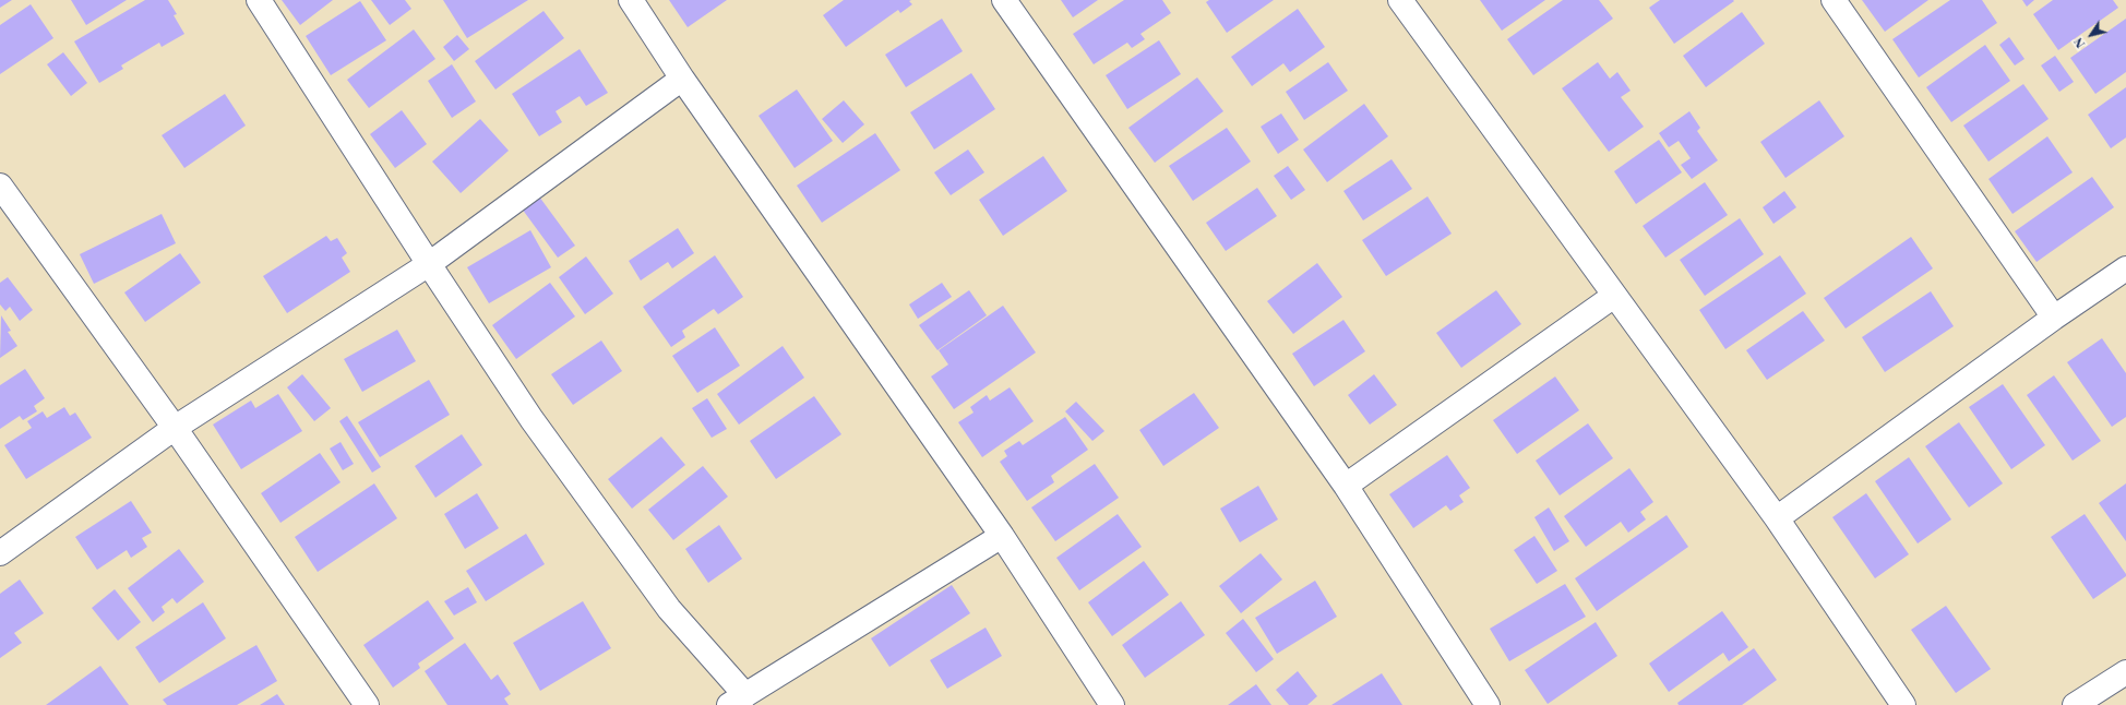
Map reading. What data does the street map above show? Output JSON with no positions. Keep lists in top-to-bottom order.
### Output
{
  "north": "bottom left"
}
